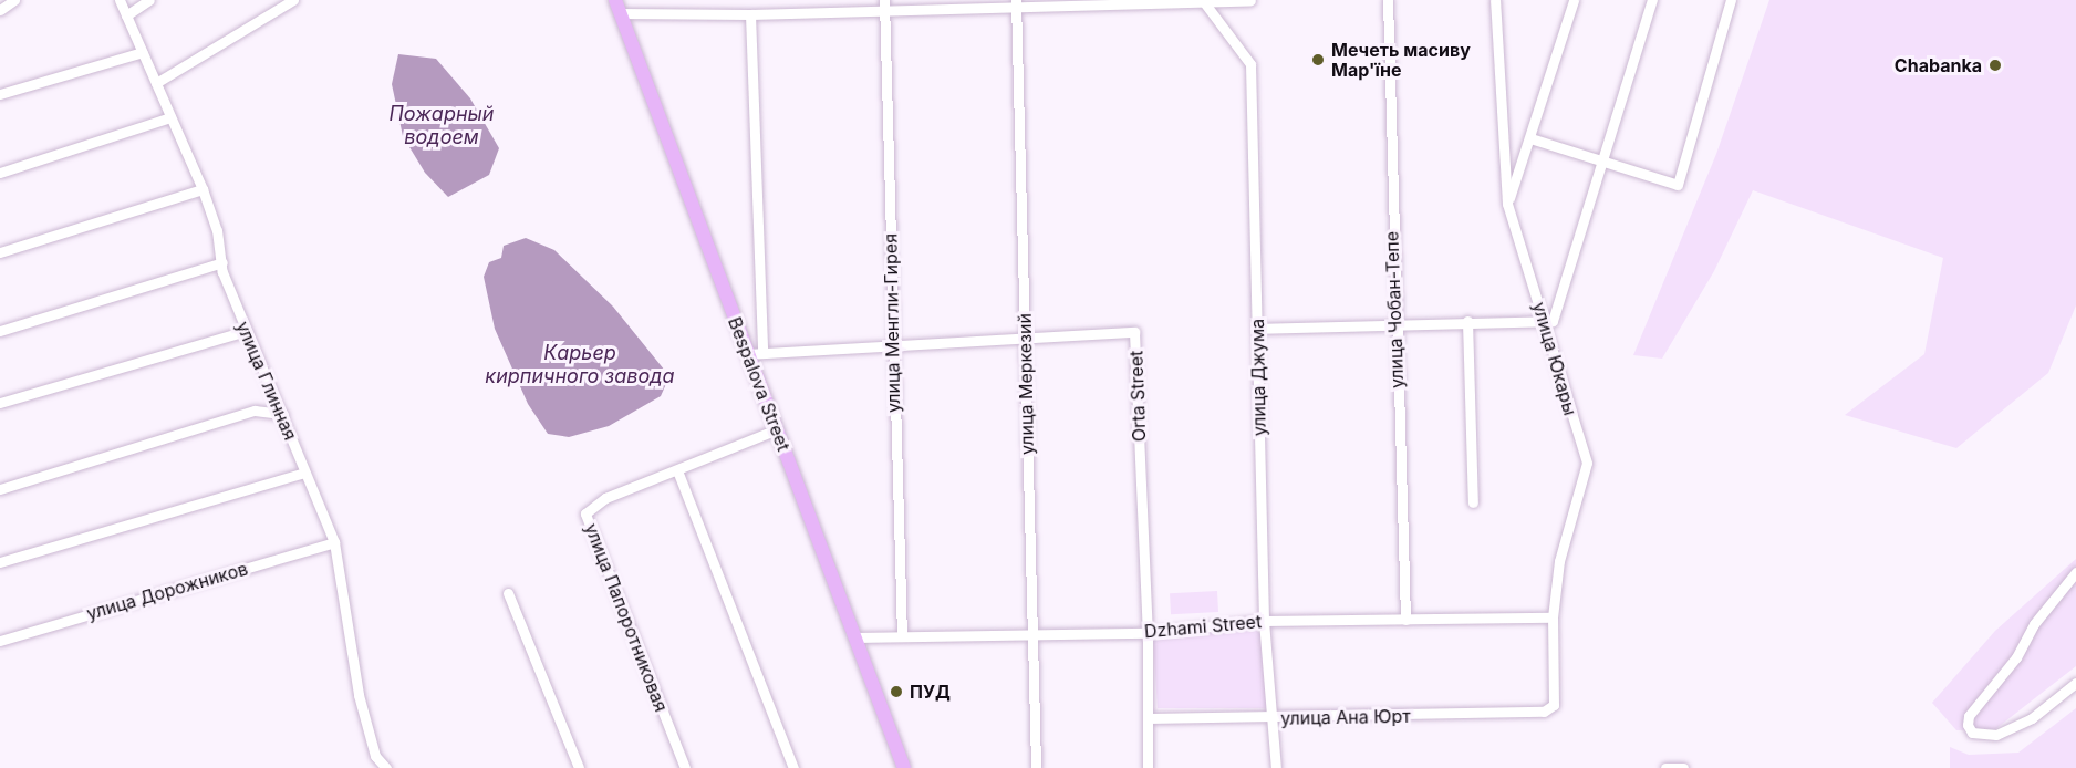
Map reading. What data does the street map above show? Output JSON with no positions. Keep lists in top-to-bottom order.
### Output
{
  "streets": {
    "main road": ["Bespalova Street"],
    "street": [
      "улица Чобан-Тепе",
      "улица Менгли-Гирея",
      "улица Юкары",
      "улица Джума",
      "улица Глинная",
      "улица Меркезий",
      "Orta Street",
      "улица Дорожников",
      "улица Папоротниковая",
      "Dzhami Street",
      "улица Ана Юрт"
    ]
  },
  "crossings": [
    ["улица Чобан-Тепе", "Dzhami Street"],
    ["улица Менгли-Гирея", "Orta Street"],
    ["улица Менгли-Гирея", "Dzhami Street"],
    ["улица Юкары", "Dzhami Street"],
    ["улица Юкары", "улица Ана Юрт"],
    ["улица Джума", "Dzhami Street"],
    ["улица Джума", "улица Ана Юрт"],
    ["улица Глинная", "улица Дорожников"],
    ["Bespalova Street", "Orta Street"],
    ["Bespalova Street", "улица Папоротниковая"],
    ["Bespalova Street", "Dzhami Street"],
    ["улица Меркезий", "Orta Street"],
    ["улица Меркезий", "Dzhami Street"],
    ["Orta Street", "Dzhami Street"],
    ["Orta Street", "улица Ана Юрт"]
  ],
  "water": ["Пожарный водоем", "Карьер кирпичного завода"],
  "places": ["Мечеть масиву Мар'їне", "Chabanka", "ПУД"]
}
